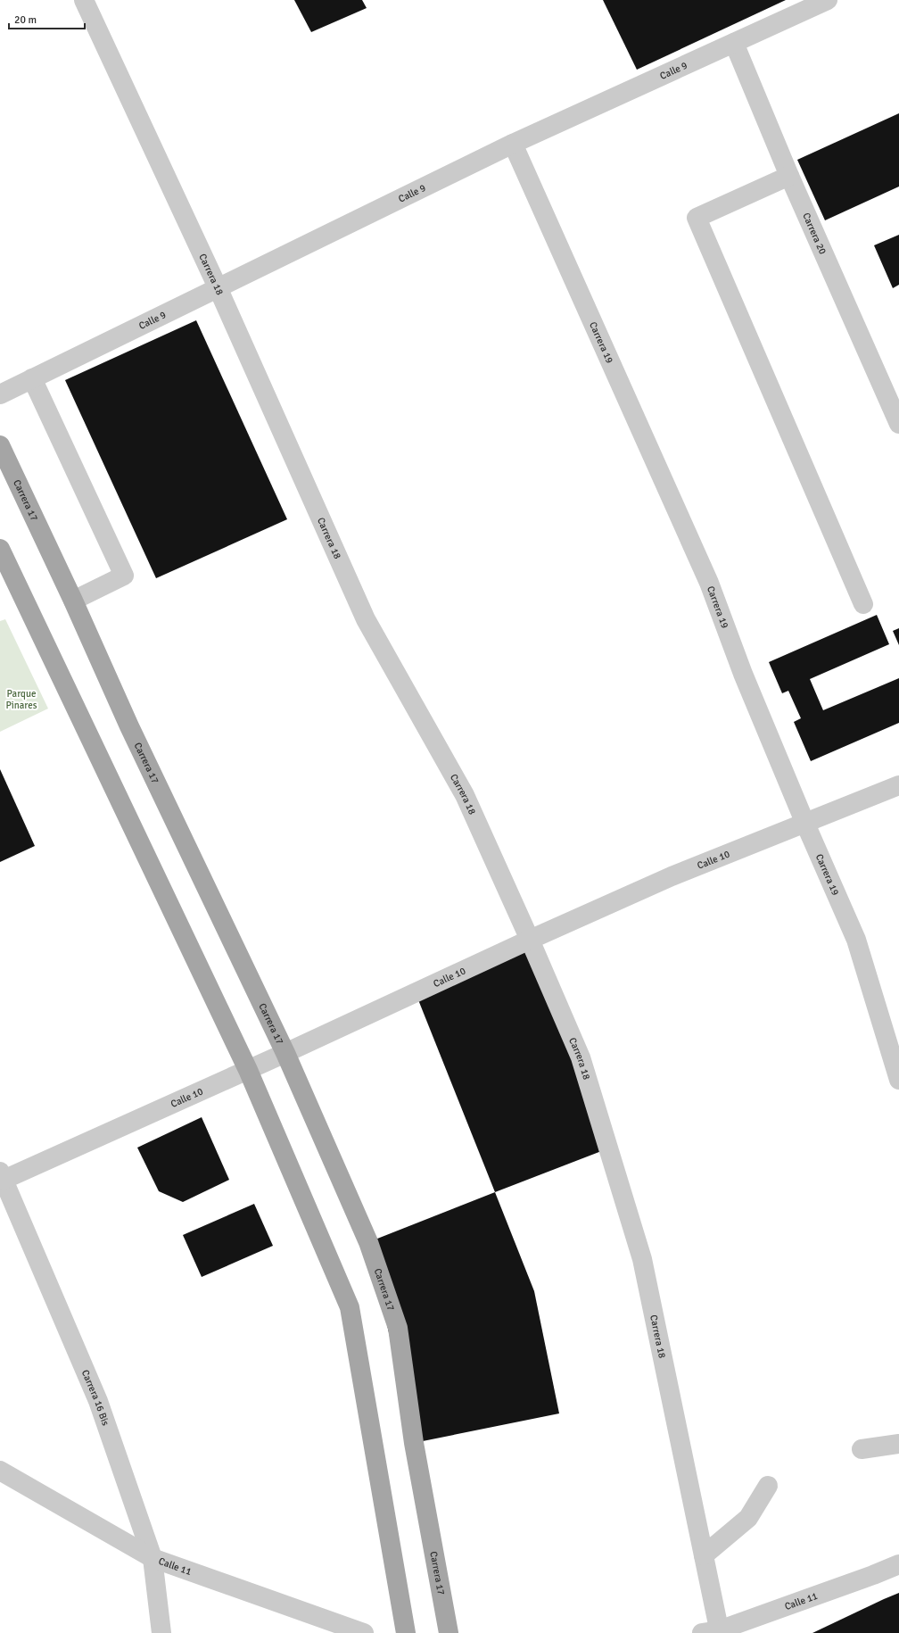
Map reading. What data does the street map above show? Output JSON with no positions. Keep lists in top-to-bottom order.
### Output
{
  "streets": {
    "main road": ["Carrera 17"],
    "street": [
      "Calle 9",
      "Carrera 20",
      "Carrera 18",
      "Carrera 19",
      "Calle 10",
      "Carrera 16 Bis",
      "Calle 11"
    ]
  },
  "crossings": [
    ["Calle 9", "Carrera 20"],
    ["Calle 9", "Carrera 18"],
    ["Calle 9", "Carrera 19"],
    ["Carrera 18", "Calle 10"],
    ["Carrera 18", "Calle 11"],
    ["Carrera 19", "Calle 10"],
    ["Carrera 17", "Calle 10"],
    ["Calle 10", "Carrera 16 Bis"],
    ["Carrera 16 Bis", "Calle 11"]
  ],
  "parks": ["Parque Pinares"],
  "scale_bar": "20 m"
}
